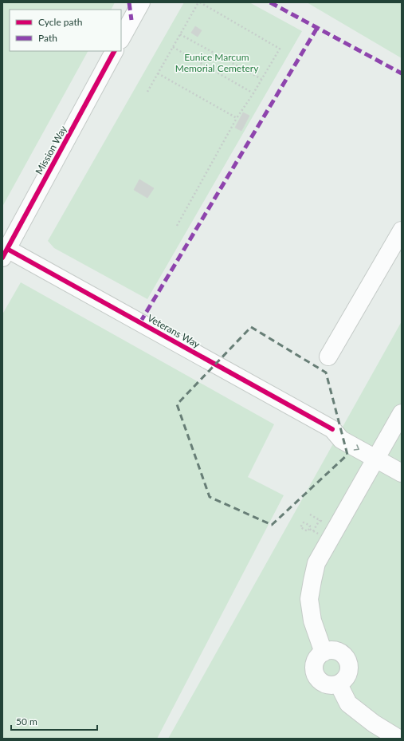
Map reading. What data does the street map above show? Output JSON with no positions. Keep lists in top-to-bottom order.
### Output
{
  "streets": {
    "street": ["Mission Way", "Veterans Way"]
  },
  "crossings": [
    ["Mission Way", "Veterans Way"]
  ],
  "parks": ["Eunice Marcum Memorial Cemetery"],
  "legend": ["Cycle path", "Path"],
  "scale_bar": "50 m"
}
